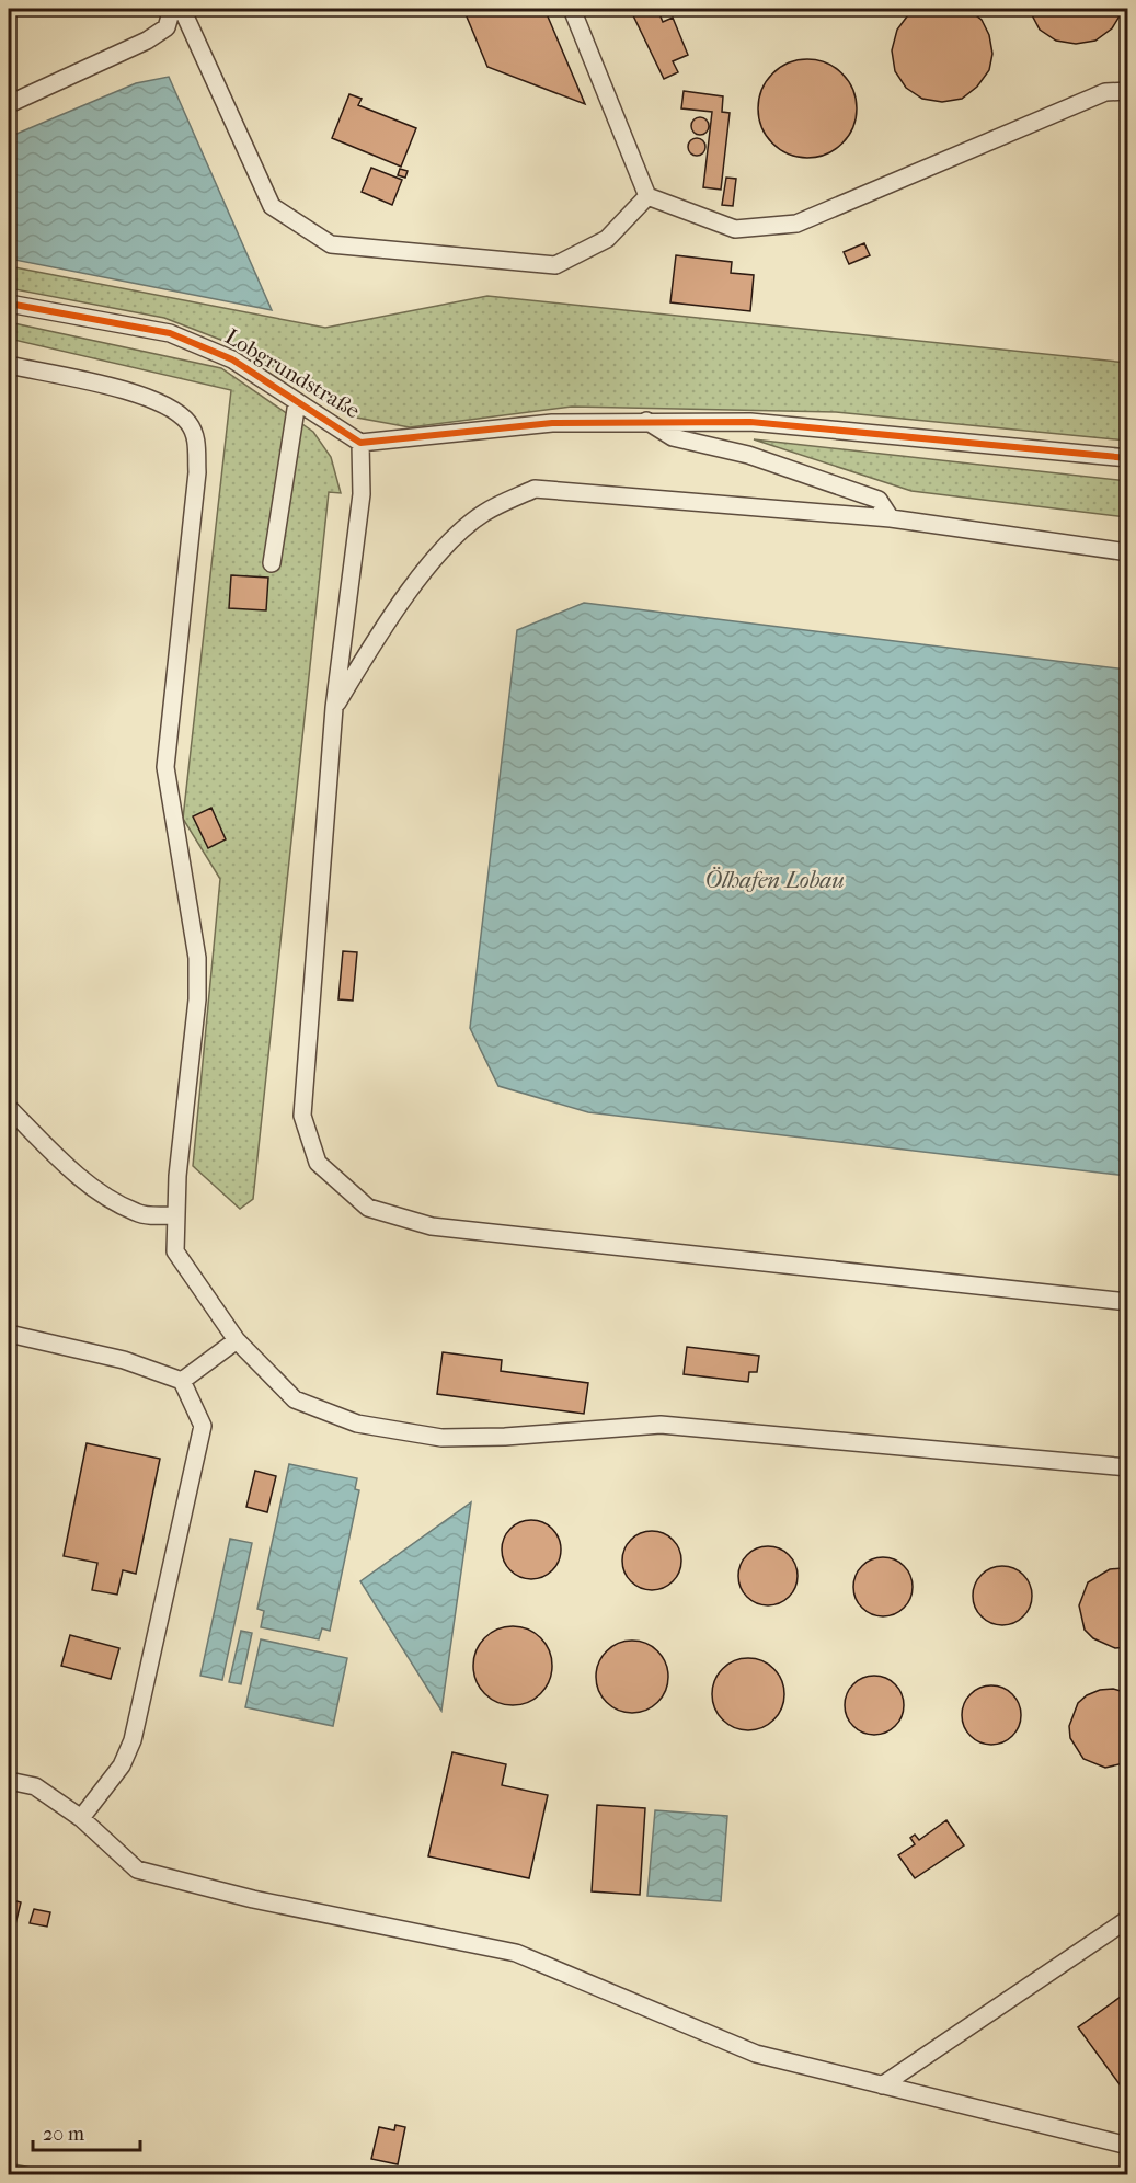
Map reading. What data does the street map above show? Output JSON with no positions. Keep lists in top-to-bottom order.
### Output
{
  "streets": {
    "lane": ["Lobgrundstraße"]
  },
  "water": ["Ölhafen Lobau"],
  "scale_bar": "20 m"
}
